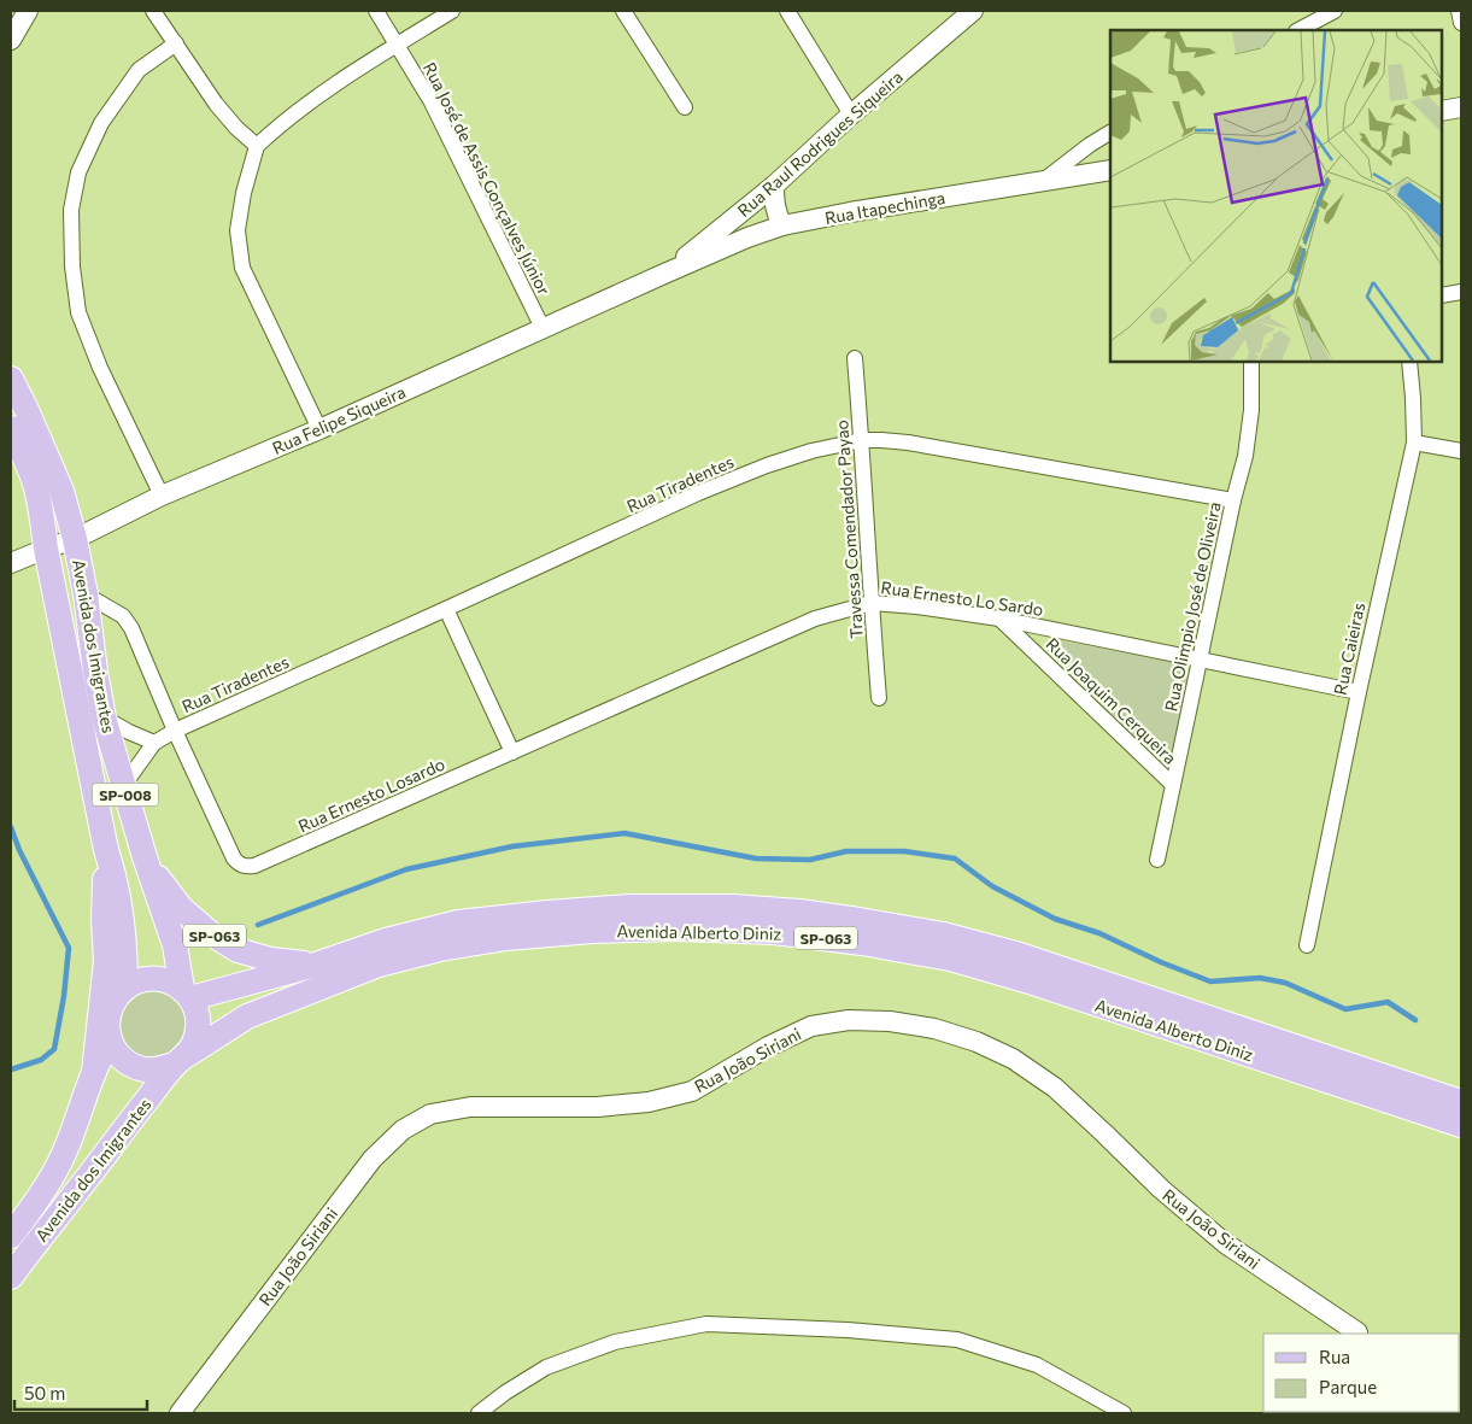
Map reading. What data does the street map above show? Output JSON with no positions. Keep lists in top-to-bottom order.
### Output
{
  "streets": {
    "main road": [
      "Avenida dos Imigrantes",
      "SP-008",
      "Avenida Alberto Diniz",
      "SP-063"
    ],
    "street": [
      "Rua Raul Rodrigues Siqueira",
      "Rua José de Assis Gonçalves Júnior",
      "Rua Itapechinga",
      "Rua Felipe Siqueira",
      "Rua Tiradentes",
      "Travessa Comendador Payao",
      "Rua Ernesto Lo Sardo",
      "Rua Olimpio José de Oliveira",
      "Rua Caieiras",
      "Rua Joaquim Cerqueira",
      "Rua Ernesto Losardo",
      "Rua João Siriani"
    ]
  },
  "crossings": [
    ["Rua Raul Rodrigues Siqueira", "Rua Itapechinga"],
    ["Rua Raul Rodrigues Siqueira", "Rua Felipe Siqueira"],
    ["Rua José de Assis Gonçalves Júnior", "Rua Felipe Siqueira"],
    ["Rua Itapechinga", "Rua Felipe Siqueira"],
    ["Rua Felipe Siqueira", "Avenida dos Imigrantes"],
    ["Rua Tiradentes", "Travessa Comendador Payao"],
    ["Rua Tiradentes", "Rua Olimpio José de Oliveira"],
    ["Rua Tiradentes", "Rua Ernesto Losardo"],
    ["Travessa Comendador Payao", "Rua Ernesto Lo Sardo"],
    ["Rua Ernesto Lo Sardo", "Rua Olimpio José de Oliveira"],
    ["Rua Ernesto Lo Sardo", "Rua Caieiras"],
    ["Rua Ernesto Lo Sardo", "Rua Joaquim Cerqueira"],
    ["Rua Ernesto Lo Sardo", "Rua Ernesto Losardo"],
    ["Rua Olimpio José de Oliveira", "Rua Joaquim Cerqueira"],
    ["Avenida dos Imigrantes", "SP-008"],
    ["Avenida dos Imigrantes", "Avenida Alberto Diniz"],
    ["Avenida dos Imigrantes", "SP-063"],
    ["SP-008", "Avenida Alberto Diniz"],
    ["Avenida Alberto Diniz", "SP-063"]
  ],
  "legend": ["Rua", "Parque"],
  "scale_bar": "50 m"
}
